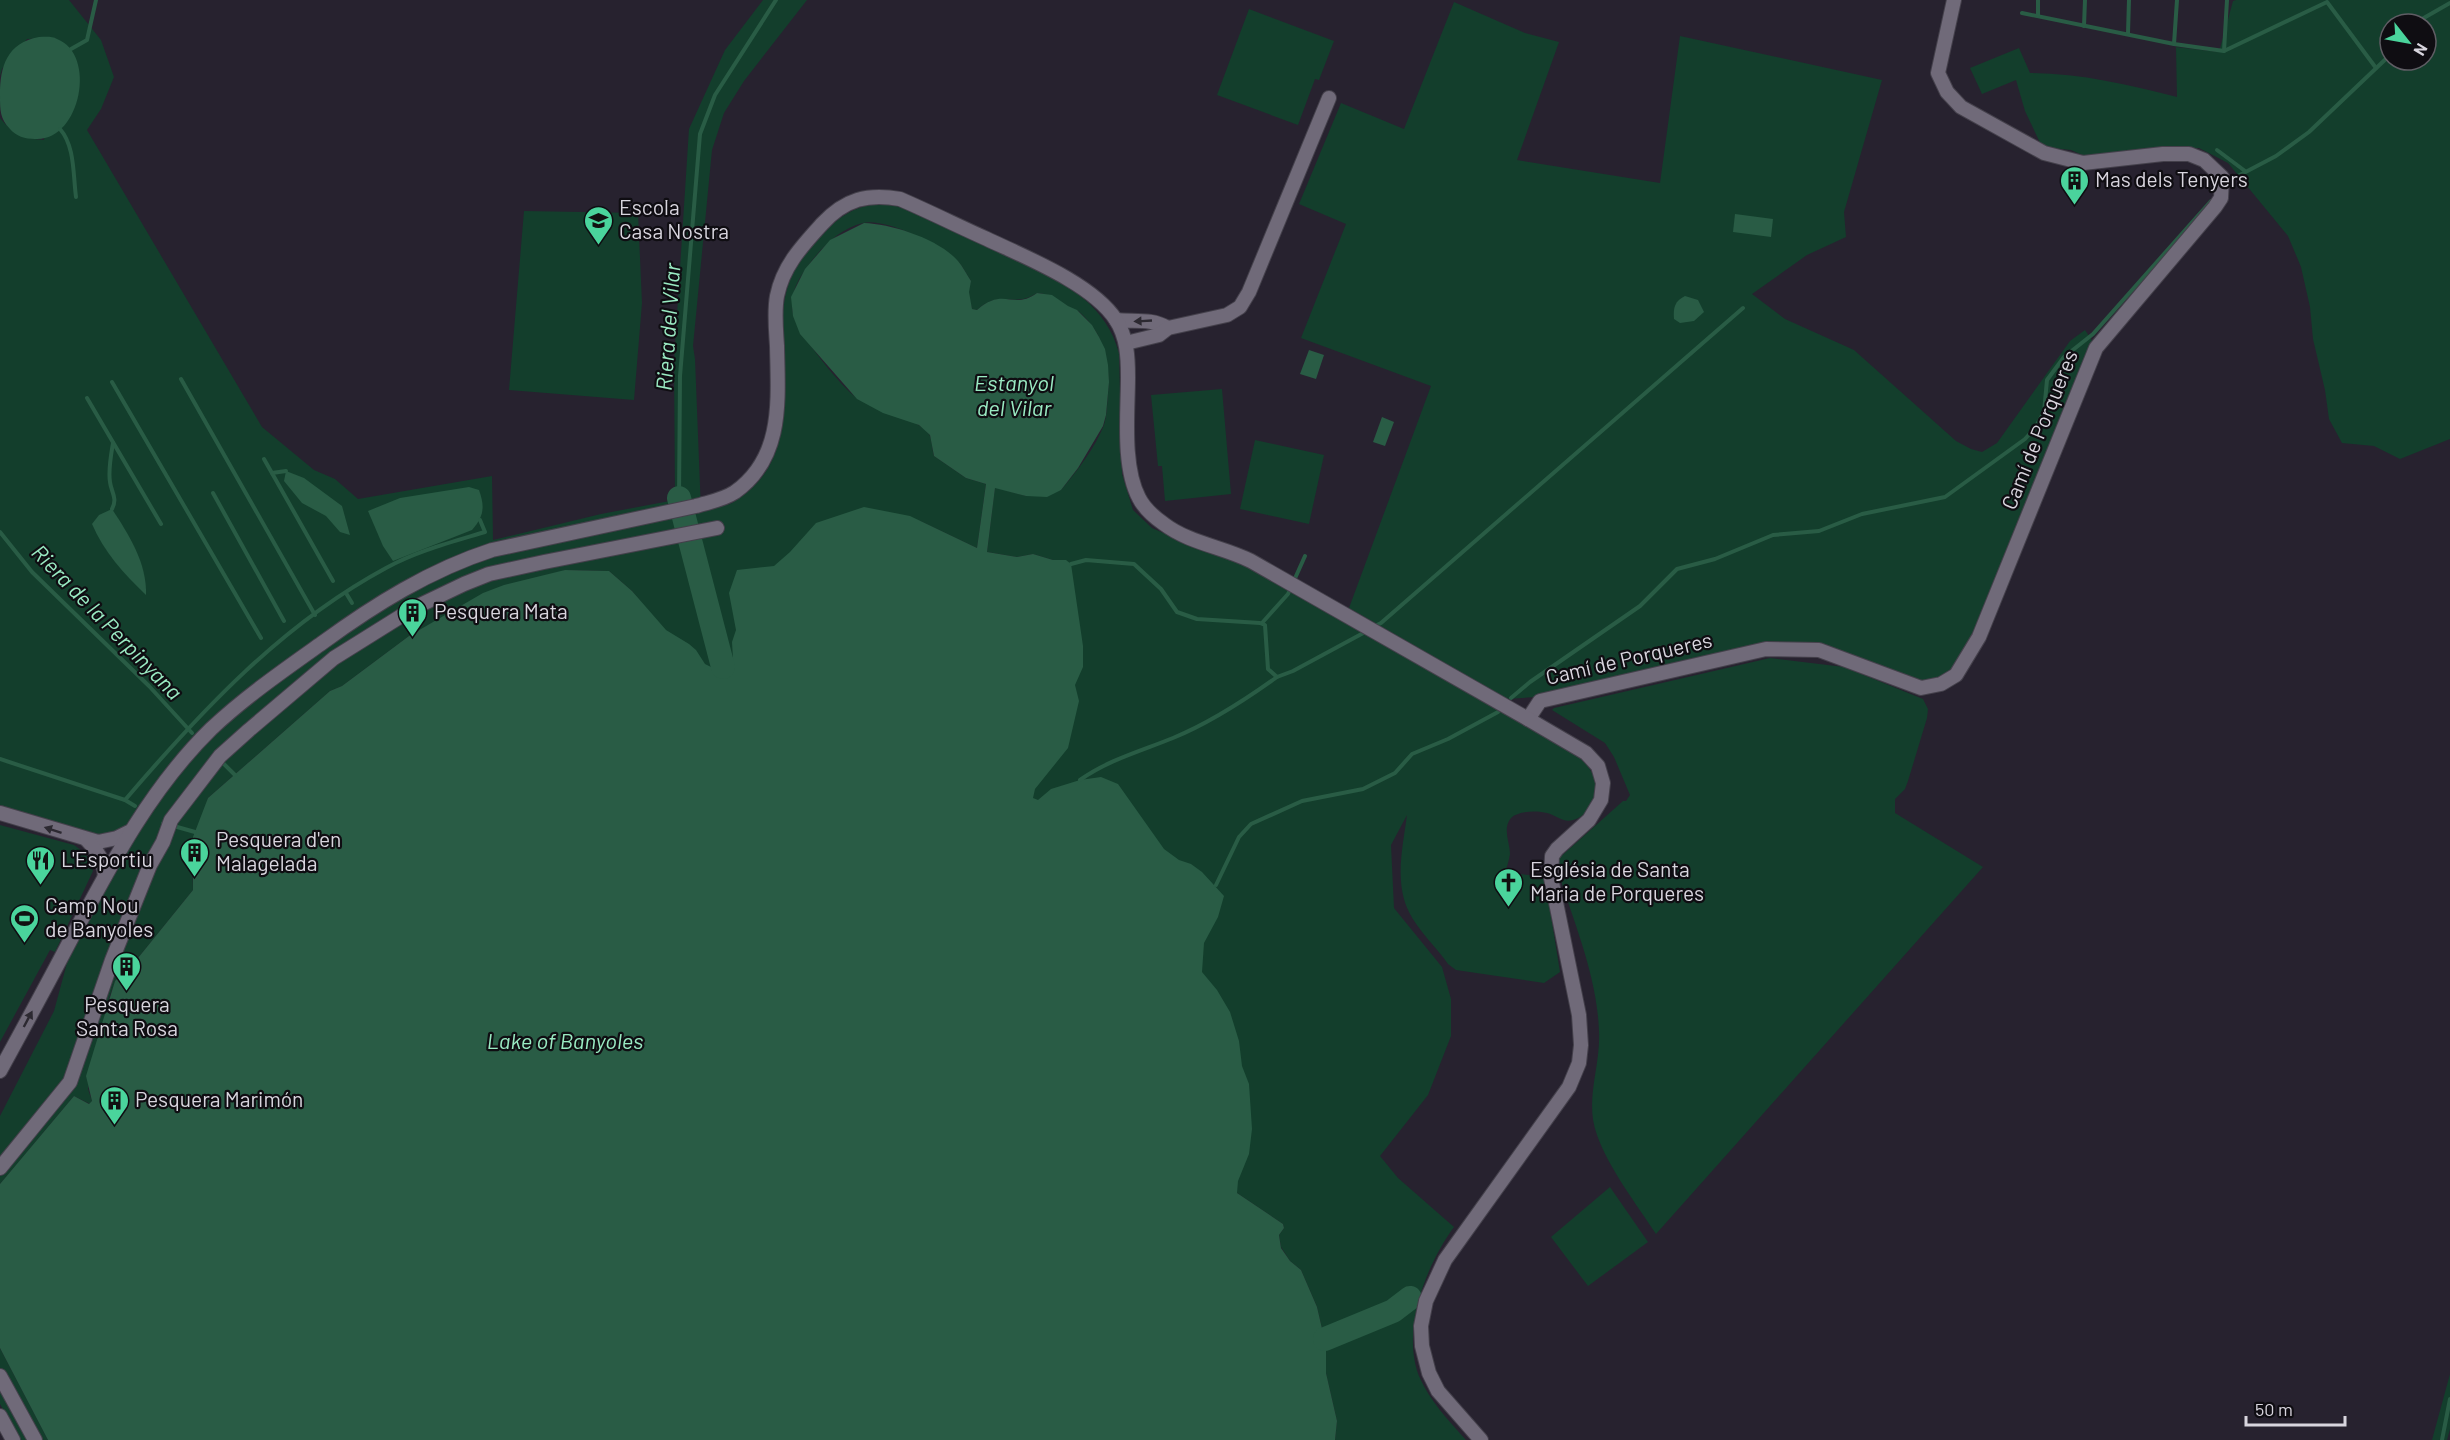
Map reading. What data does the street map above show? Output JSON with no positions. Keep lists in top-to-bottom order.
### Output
{
  "streets": {
    "street": ["Camí de Porqueres"]
  },
  "water": [
    "Riera del Vilar",
    "Estanyol del Vilar",
    "Riera de la Perpinyana",
    "Lake of Banyoles"
  ],
  "places": {
    "building": [
      "Mas dels Tenyers",
      "Pesquera Mata",
      "Pesquera d'en Malagelada",
      "Pesquera Santa Rosa",
      "Pesquera Marimón"
    ],
    "school or university": ["Escola Casa Nostra"],
    "restaurant": ["L'Esportiu"],
    "church": ["Església de Santa Maria de Porqueres"],
    "sports": ["Camp Nou de Banyoles"]
  },
  "scale_bar": "50 m",
  "north": "bottom right"
}
